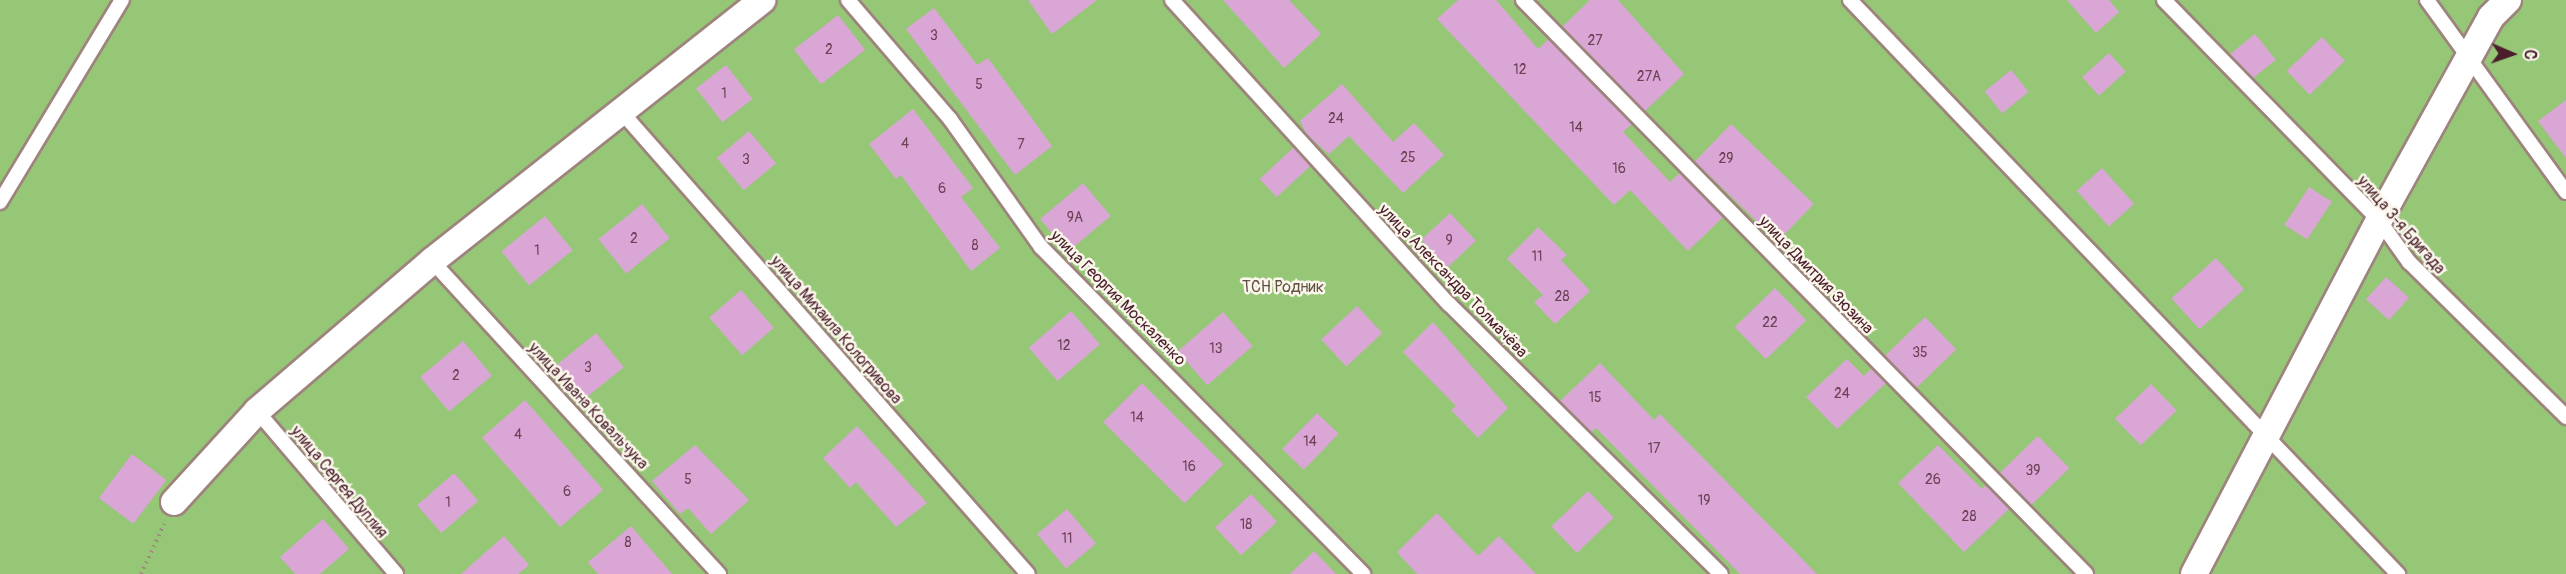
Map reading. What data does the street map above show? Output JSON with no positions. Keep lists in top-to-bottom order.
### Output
{
  "streets": {
    "lane": [
      "улица 3-я Бригада",
      "улица Дмитрия Зюзина",
      "улица Александра Толмачёва",
      "улица Георгия Москаленко",
      "улица Михаила Кологривова",
      "улица Ивана Ковальчука",
      "улица Сергея Дуплия"
    ]
  },
  "parks": ["ТСН Родник"],
  "house_numbers": [
    "3",
    "27",
    "2",
    "12",
    "27А",
    "5",
    "1",
    "24",
    "14",
    "4",
    "7",
    "25",
    "29",
    "3",
    "16",
    "6",
    "9А",
    "2",
    "9",
    "8",
    "1",
    "11",
    "28",
    "22",
    "12",
    "13",
    "35",
    "3",
    "2",
    "24",
    "15",
    "14",
    "4",
    "14",
    "17",
    "16",
    "39",
    "5",
    "26",
    "6",
    "19",
    "1",
    "28",
    "18",
    "11",
    "8"
  ],
  "north": "right"
}
